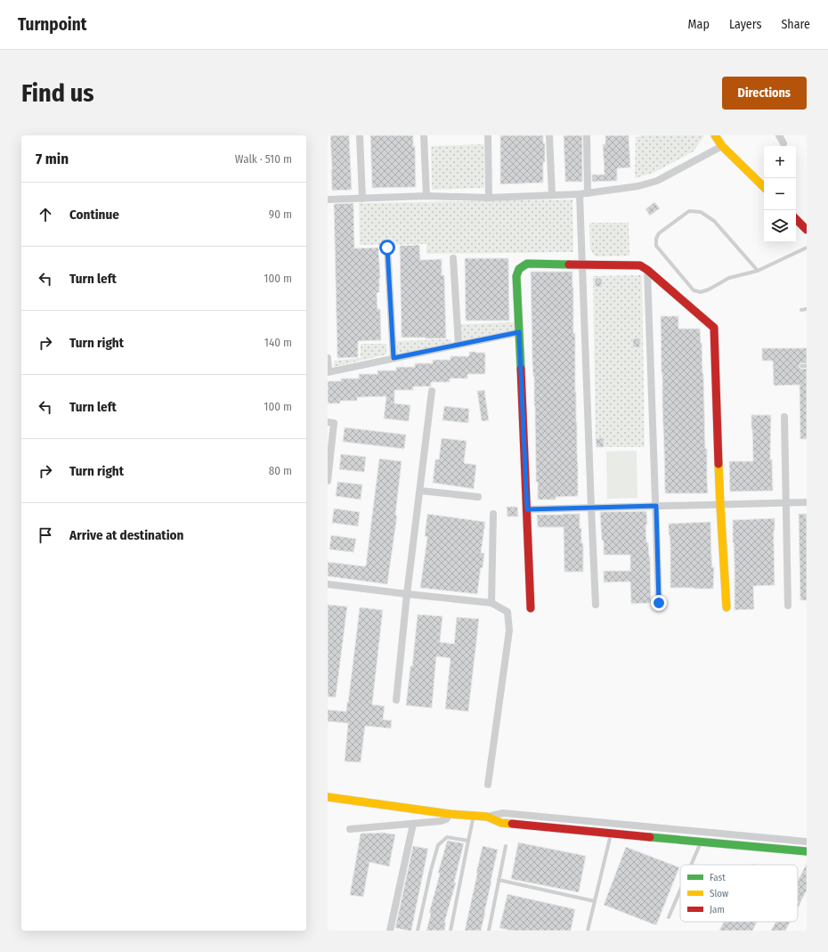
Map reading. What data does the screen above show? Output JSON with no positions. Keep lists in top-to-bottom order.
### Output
{
  "legend": ["Fast", "Slow", "Jam"],
  "page": {
    "header": "Turnpoint",
    "nav": ["Map", "Layers", "Share"],
    "buttons": "Directions",
    "title": "Find us",
    "heading": ["7 min", "Walk · 510 m"],
    "map_buttons": ["+", "−"],
    "list": [
      ["Continue", "90 m"],
      ["Turn left", "100 m"],
      ["Turn right", "140 m"],
      ["Turn left", "100 m"],
      ["Turn right", "80 m"],
      "Arrive at destination"
    ]
  }
}
